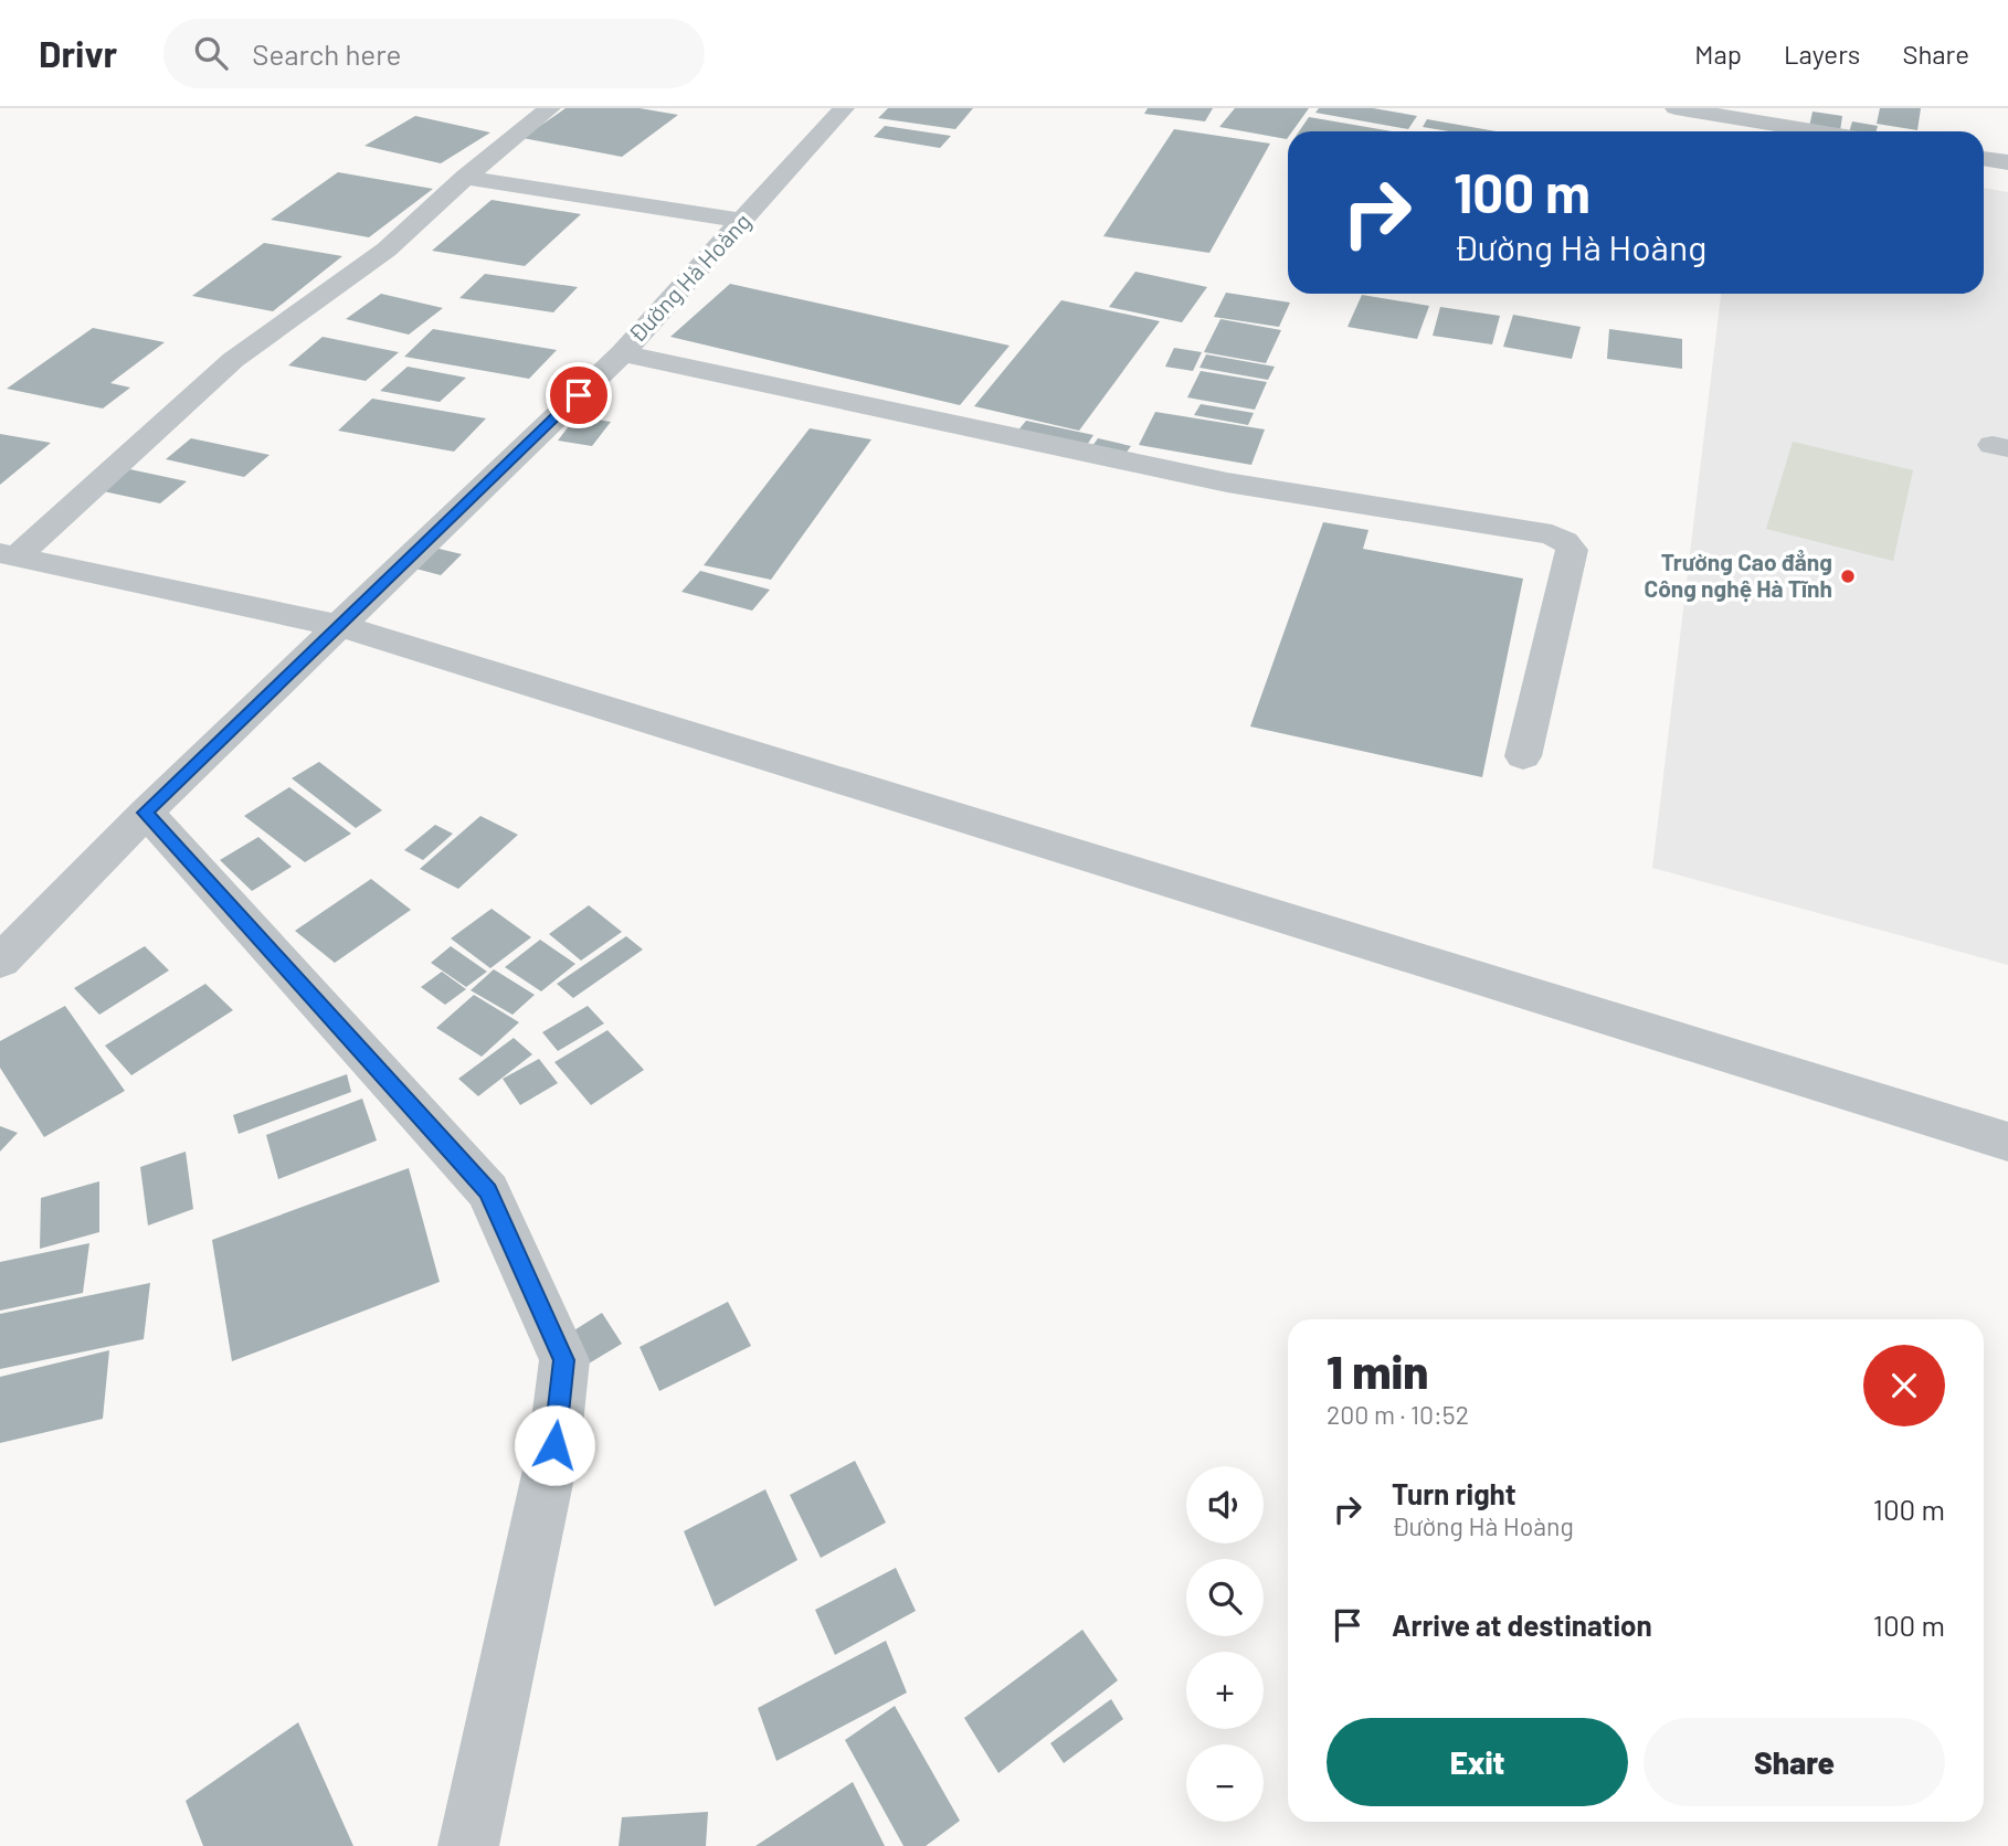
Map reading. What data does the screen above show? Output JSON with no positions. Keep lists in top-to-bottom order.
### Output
{
  "streets": {
    "street": ["Đường Hà Hoàng"]
  },
  "places": ["Trường Cao đẳng Công nghệ Hà Tĩnh"],
  "page": {
    "header": "Drivr",
    "search": "Search here",
    "nav": ["Map", "Layers", "Share"],
    "turn": ["100 m", "Đường Hà Hoàng"],
    "heading": ["1 min", "200 m · 10:52"],
    "list": [
      {
        "name": "Turn right",
        "note": "Đường Hà Hoàng",
        "value": "100 m"
      },
      {
        "name": "Arrive at destination",
        "value": "100 m"
      }
    ],
    "map_buttons": ["+", "−"],
    "buttons": ["Exit", "Share"]
  }
}
